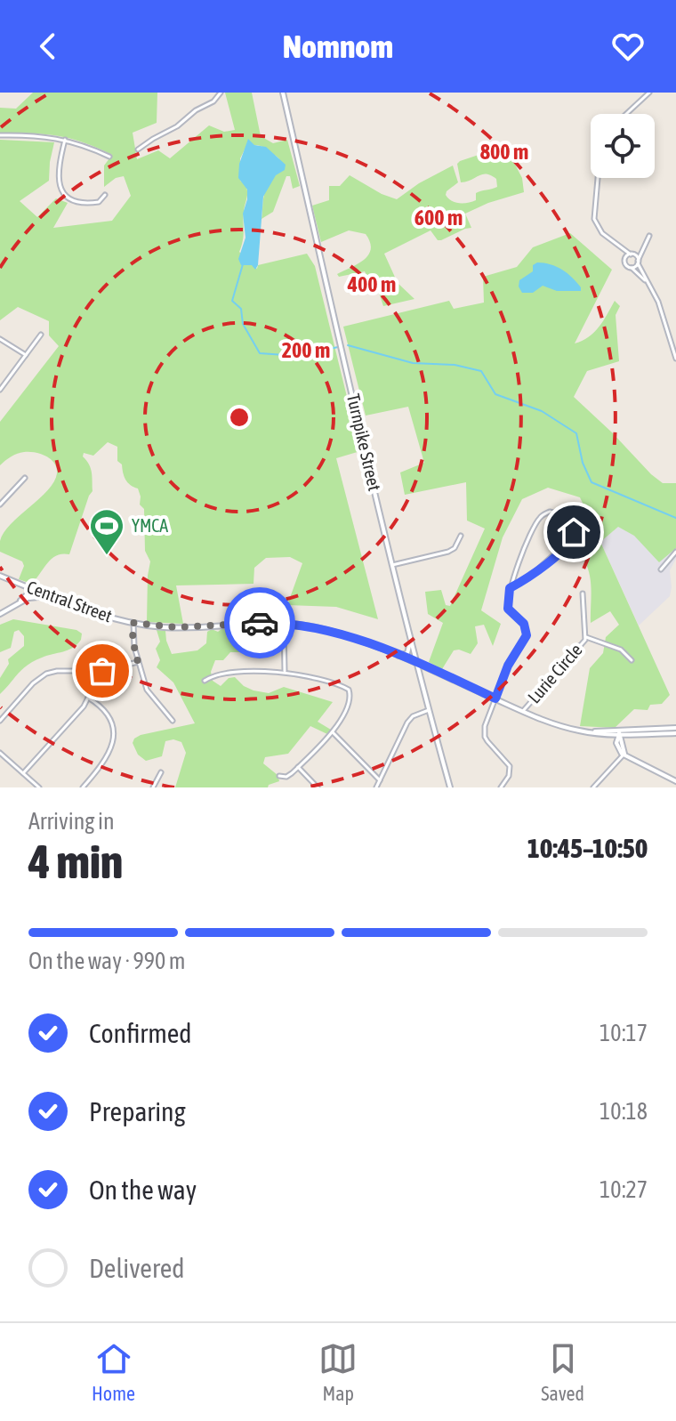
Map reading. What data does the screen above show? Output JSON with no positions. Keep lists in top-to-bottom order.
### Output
{
  "streets": {
    "street": ["Turnpike Street", "Central Street", "Lurie Circle"]
  },
  "crossings": [
    ["Turnpike Street", "Central Street"],
    ["Central Street", "Lurie Circle"]
  ],
  "places": {
    "sports": ["YMCA"]
  },
  "page": {
    "header": "Nomnom",
    "heading": ["4 min", "Arriving in", "10:45–10:50"],
    "bar": "On the way · 990 m",
    "list": [
      ["Confirmed", "10:17"],
      ["Preparing", "10:18"],
      ["On the way", "10:27"],
      "Delivered"
    ],
    "tabs": ["Home", "Map", "Saved"]
  },
  "rings": [
    "800 m",
    "600 m",
    "400 m",
    "200 m"
  ]
}
